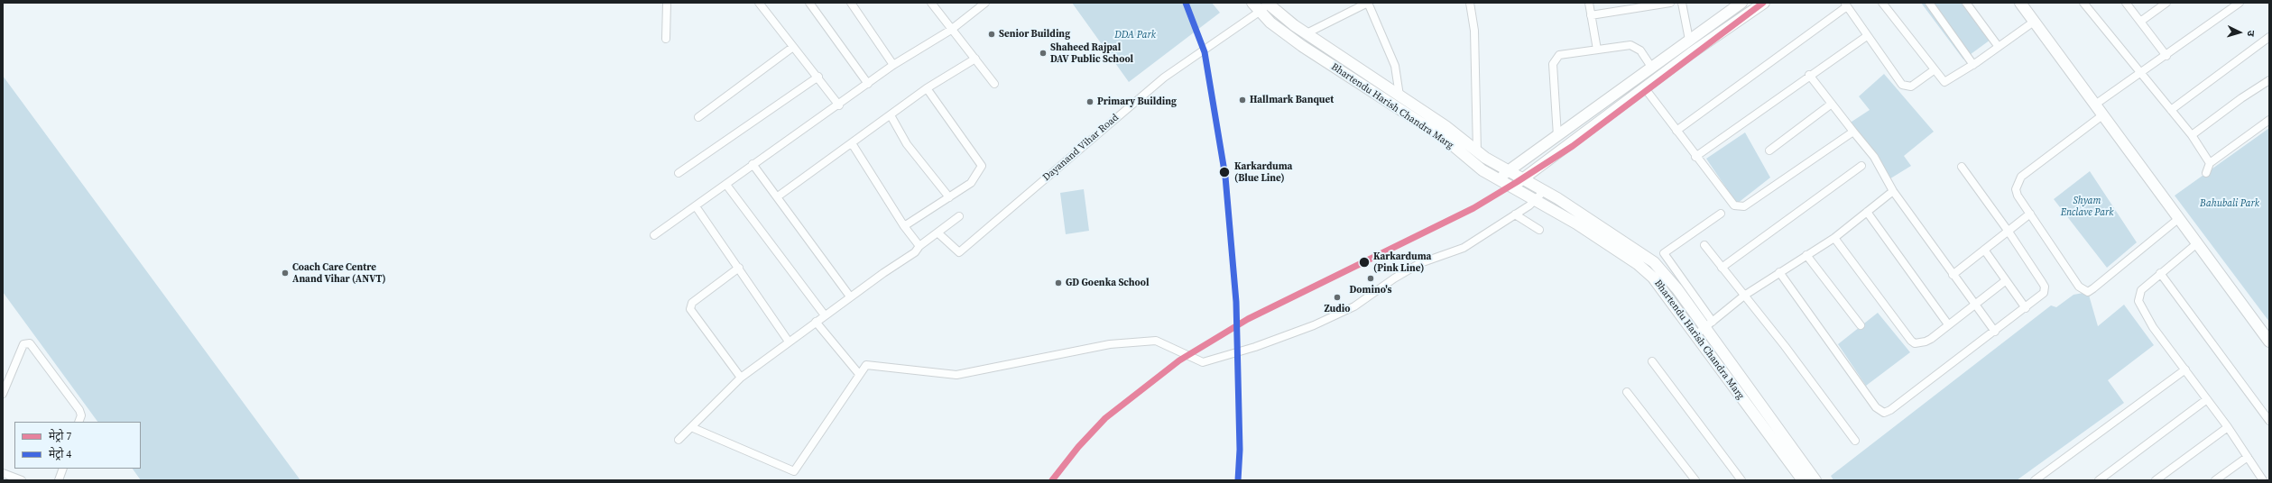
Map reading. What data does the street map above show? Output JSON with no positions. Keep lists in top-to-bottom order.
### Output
{
  "streets": {
    "main road": ["Bhartendu Harish Chandra Marg"],
    "street": ["Dayanand Vihar Road"]
  },
  "crossings": [
    ["Bhartendu Harish Chandra Marg", "Dayanand Vihar Road"]
  ],
  "parks": ["DDA Park", "Shyam Enclave Park", "Bahubali Park"],
  "places": [
    "Senior Building",
    "Shaheed Rajpal DAV Public School",
    "Hallmark Banquet",
    "Primary Building",
    "Karkarduma (Blue Line)",
    "Karkarduma (Pink Line)",
    "Coach Care Centre Anand Vihar (ANVT)",
    "Domino's",
    "GD Goenka School",
    "Zudio"
  ],
  "lines": ["metro line 7", "metro line 4"],
  "legend": ["मेट्रो 7", "मेट्रो 4"],
  "north": "right"
}
